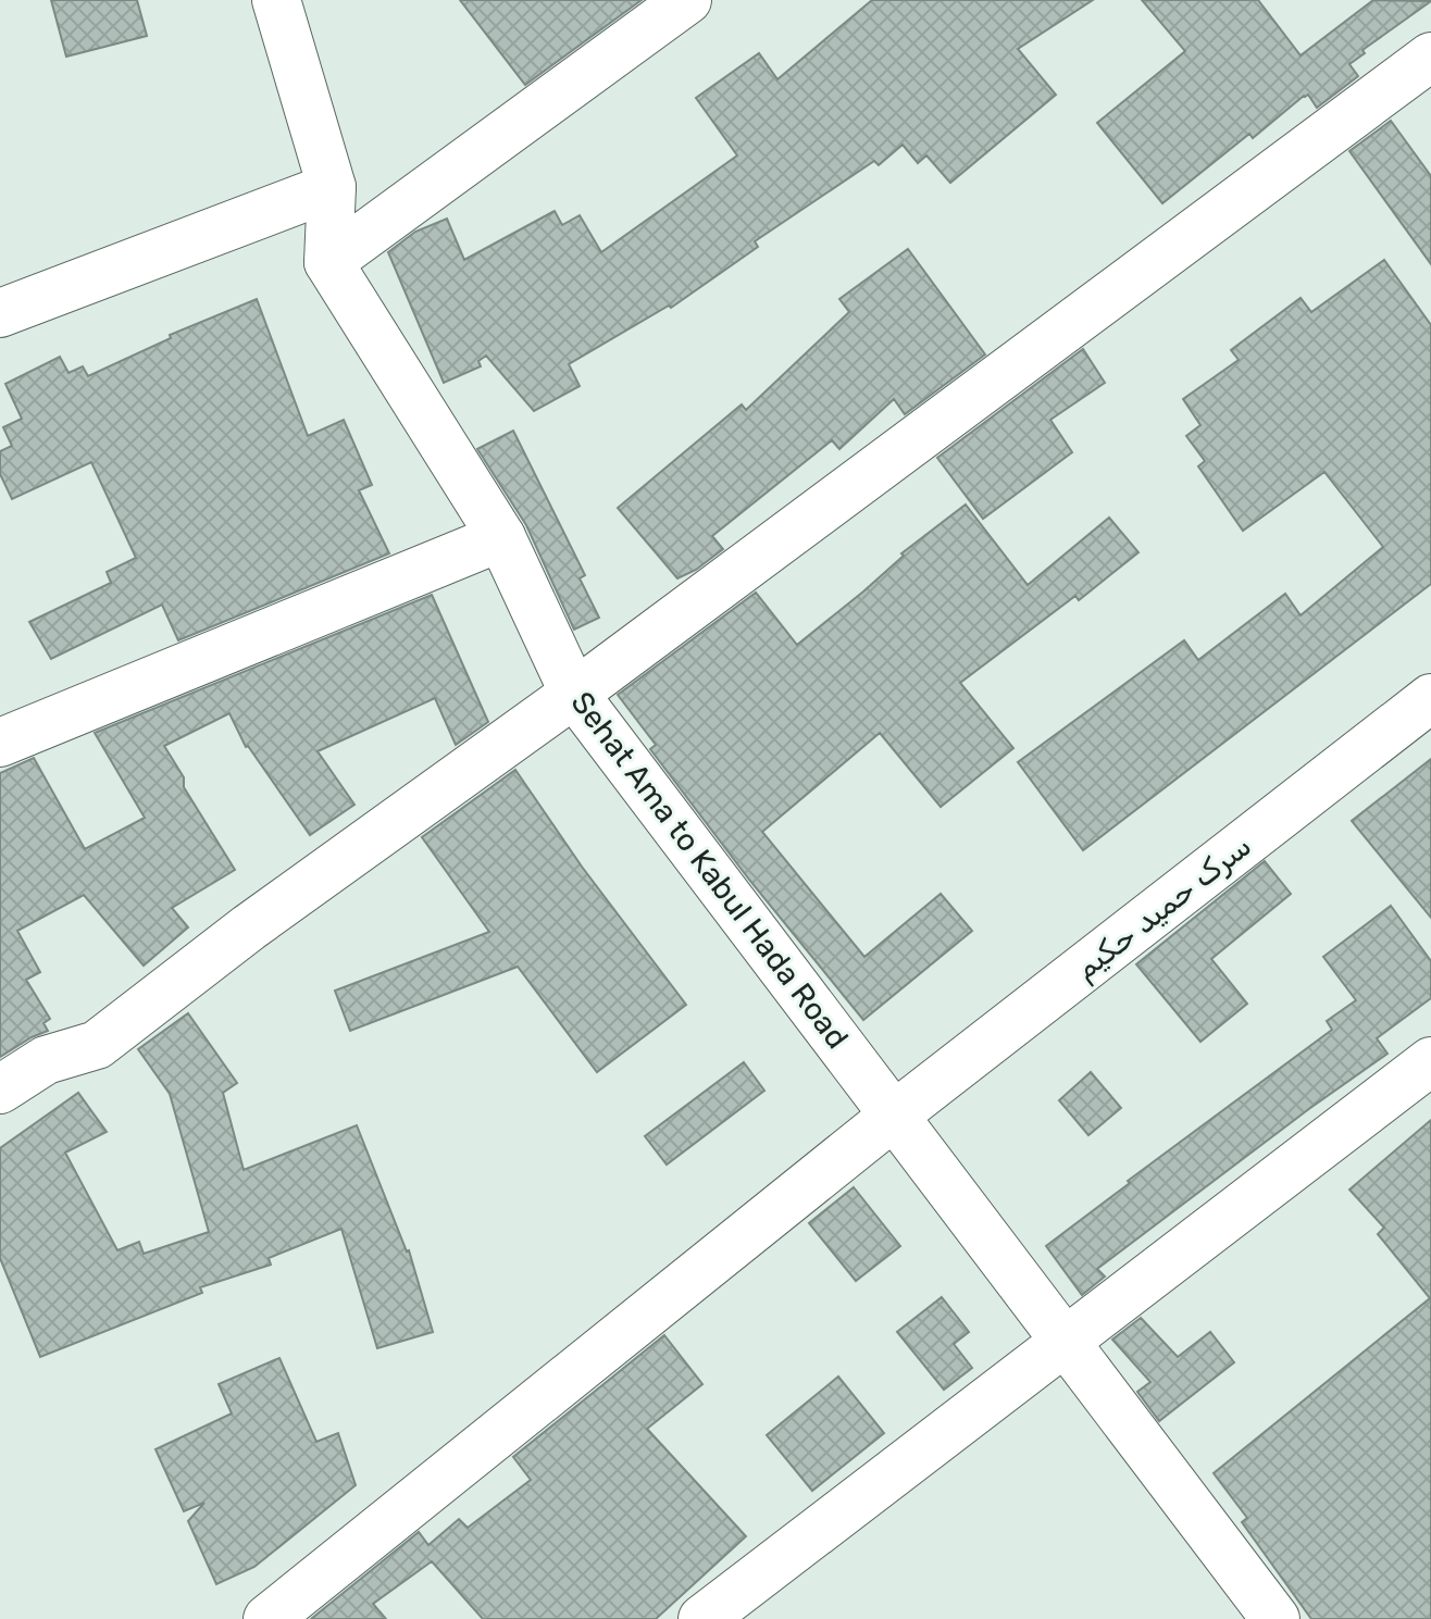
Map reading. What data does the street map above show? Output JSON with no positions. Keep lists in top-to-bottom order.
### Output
{
  "streets": {
    "street": ["Sehat Ama to Kabul Hada Road", "سرک حمید حکیم"]
  },
  "crossings": [
    ["Sehat Ama to Kabul Hada Road", "سرک حمید حکیم"]
  ]
}
